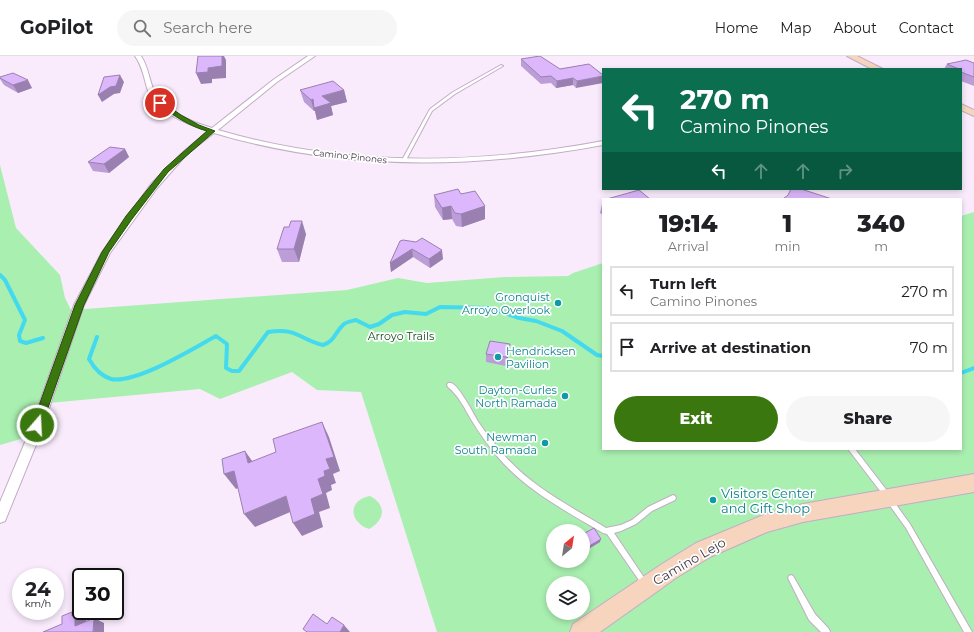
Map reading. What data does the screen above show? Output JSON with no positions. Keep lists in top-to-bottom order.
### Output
{
  "streets": {
    "street": ["Camino Pinones", "Camino Lejo"]
  },
  "parks": ["Arroyo Trails"],
  "places": [
    "Gronquist Arroyo Overlook",
    "Hendricksen Pavilion",
    "Dayton-Curles North Ramada",
    "Newman South Ramada",
    "Visitors Center and Gift Shop"
  ],
  "north": "top right",
  "page": {
    "header": "GoPilot",
    "search": "Search here",
    "nav": [
      "Home",
      "Map",
      "About",
      "Contact"
    ],
    "turn": ["270 m", "Camino Pinones"],
    "eta": [
      "19:14",
      "Arrival",
      "1",
      "min",
      "340",
      "m"
    ],
    "list": [
      {
        "name": "Turn left",
        "note": "Camino Pinones",
        "value": "270 m"
      },
      {
        "name": "Arrive at destination",
        "value": "70 m"
      }
    ],
    "buttons": ["Exit", "Share"],
    "speed": "24 km/h",
    "limit": "30"
  }
}
